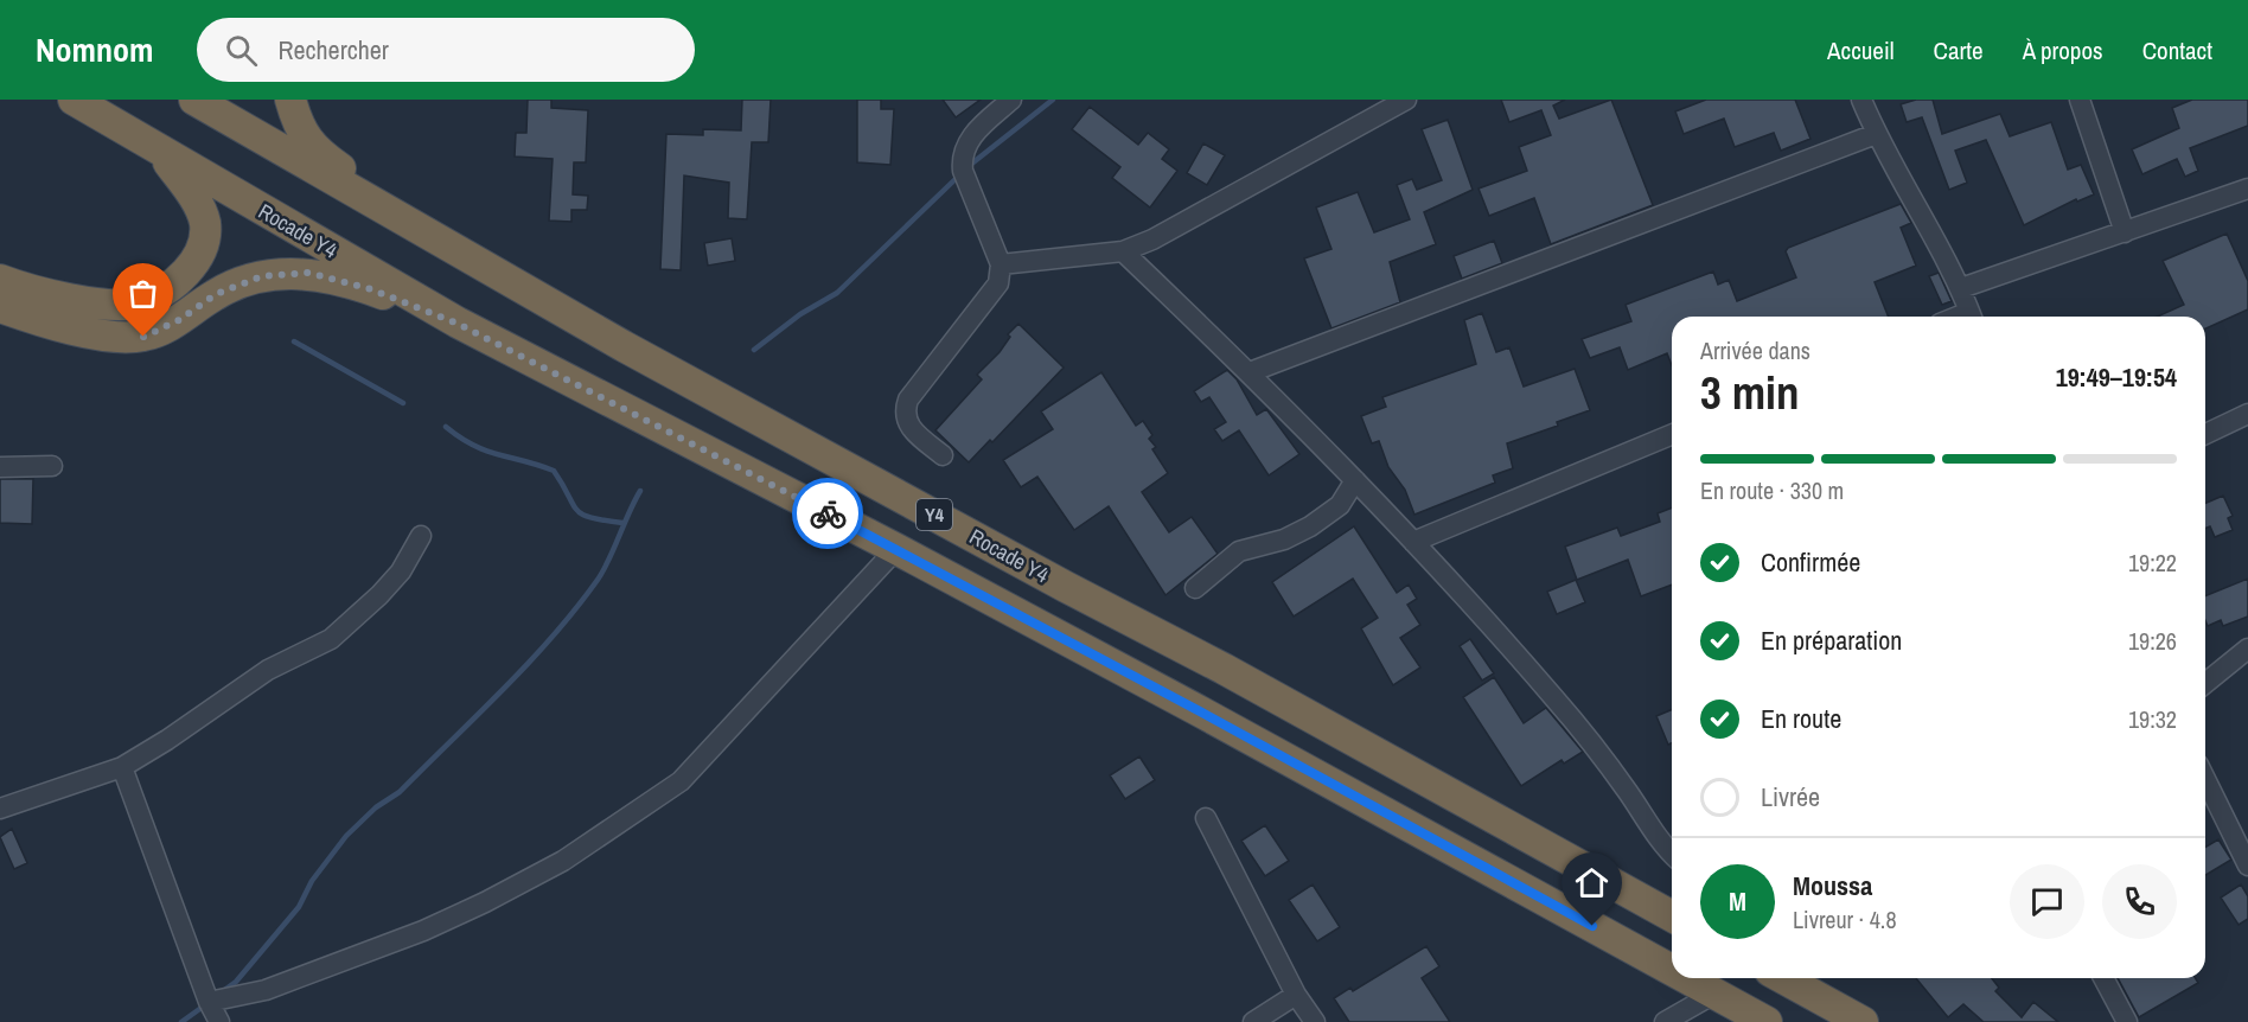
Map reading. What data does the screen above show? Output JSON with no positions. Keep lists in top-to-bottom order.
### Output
{
  "streets": {
    "highway": ["Rocade Y4", "Y4"]
  },
  "page": {
    "header": "Nomnom",
    "search": "Rechercher",
    "nav": [
      "Accueil",
      "Carte",
      "À propos",
      "Contact"
    ],
    "heading": ["3 min", "Arrivée dans", "19:49–19:54"],
    "panel": ["Moussa", "Livreur · 4.8"],
    "bar": "En route · 330 m",
    "list": [
      ["Confirmée", "19:22"],
      ["En préparation", "19:26"],
      ["En route", "19:32"],
      "Livrée"
    ],
    "round": "M"
  }
}
